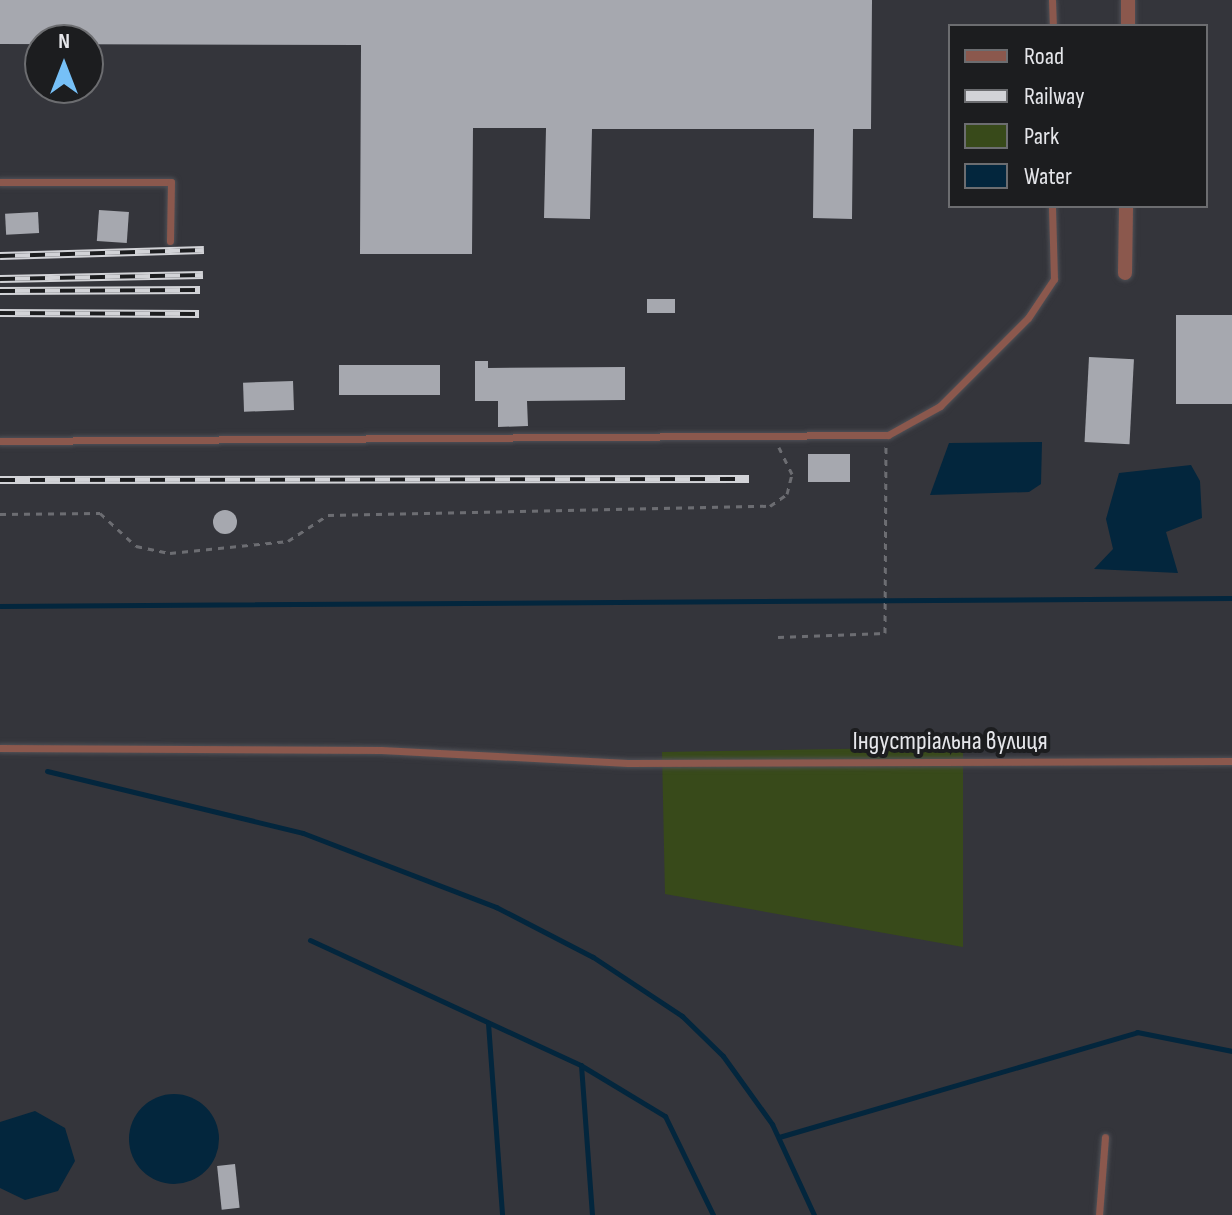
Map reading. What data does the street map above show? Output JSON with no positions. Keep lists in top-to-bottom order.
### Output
{
  "streets": {
    "lane": ["Індустріальна вулиця"]
  },
  "legend": [
    "Road",
    "Railway",
    "Park",
    "Water"
  ],
  "north": "top"
}
